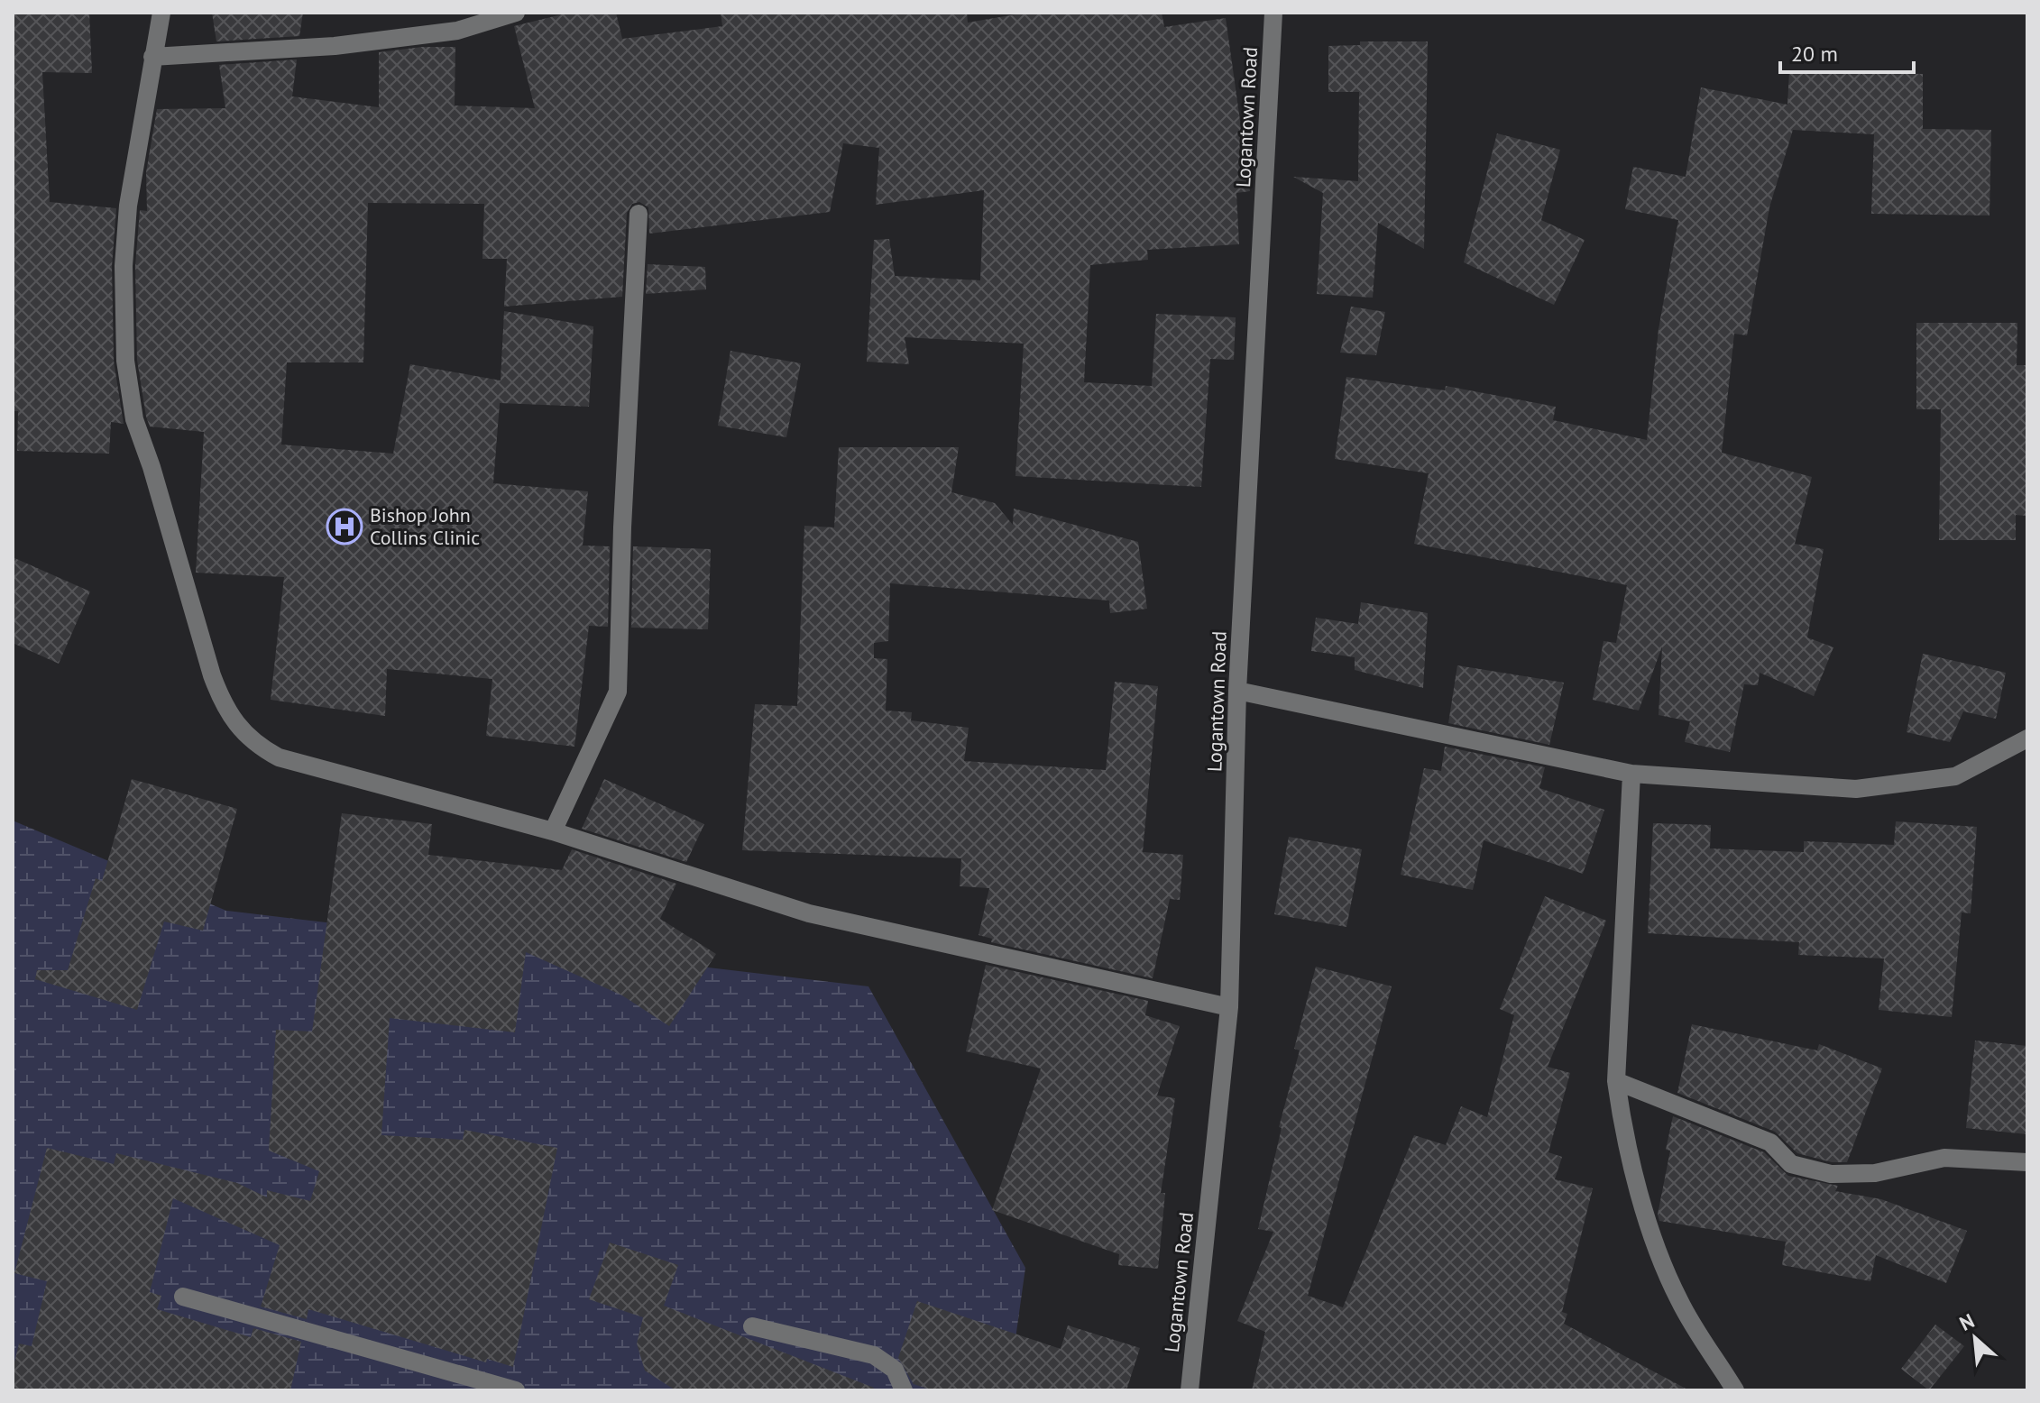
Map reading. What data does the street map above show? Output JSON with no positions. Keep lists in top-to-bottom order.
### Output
{
  "streets": {
    "street": ["Logantown Road"]
  },
  "places": {
    "hospital": ["Bishop John Collins Clinic"]
  },
  "scale_bar": "20 m",
  "north": "top left"
}
